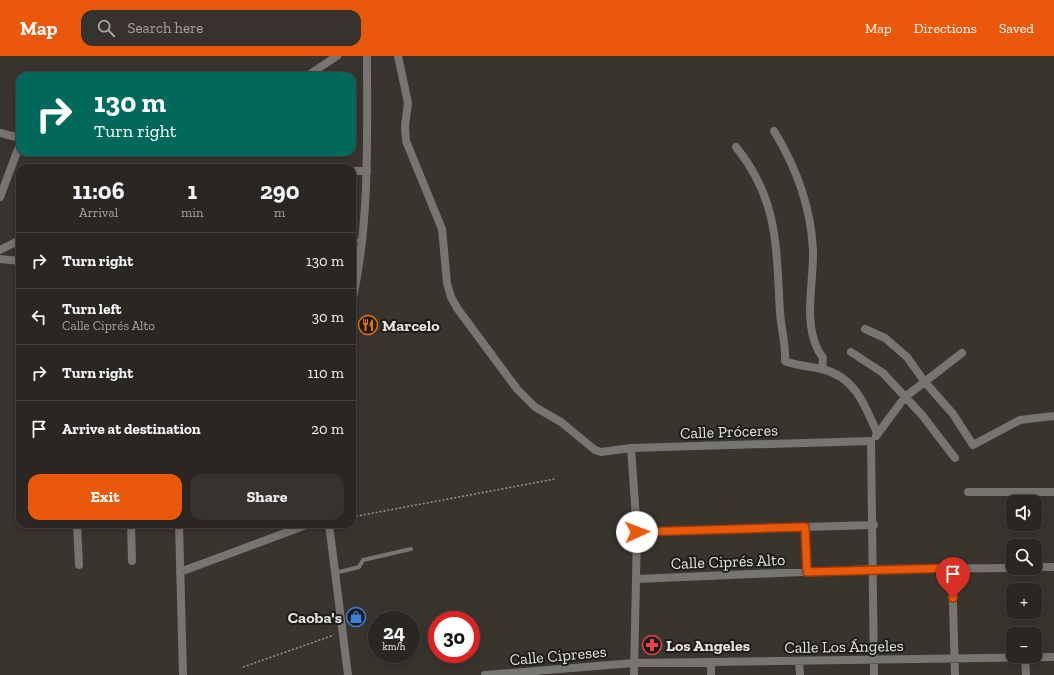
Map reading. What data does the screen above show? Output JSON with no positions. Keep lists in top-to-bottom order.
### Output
{
  "streets": {
    "street": [
      "Calle Próceres",
      "Calle Ciprés Alto",
      "Calle Los Ángeles",
      "Calle Cipreses"
    ]
  },
  "crossings": [
    ["Calle Los Ángeles", "Calle Cipreses"]
  ],
  "places": {
    "restaurant": ["Marcelo"],
    "shop": ["Caoba's"],
    "pharmacy": ["Los Angeles"]
  },
  "page": {
    "header": "Map",
    "search": "Search here",
    "nav": ["Map", "Directions", "Saved"],
    "turn": ["130 m", "Turn right"],
    "eta": [
      "11:06",
      "Arrival",
      "1",
      "min",
      "290",
      "m"
    ],
    "list": [
      {
        "name": "Turn right",
        "value": "130 m"
      },
      {
        "name": "Turn left",
        "note": "Calle Ciprés Alto",
        "value": "30 m"
      },
      {
        "name": "Turn right",
        "value": "110 m"
      },
      {
        "name": "Arrive at destination",
        "value": "20 m"
      }
    ],
    "buttons": ["Exit", "Share"],
    "map_buttons": ["+", "−"],
    "speed": "24 km/h",
    "limit": "30"
  }
}
